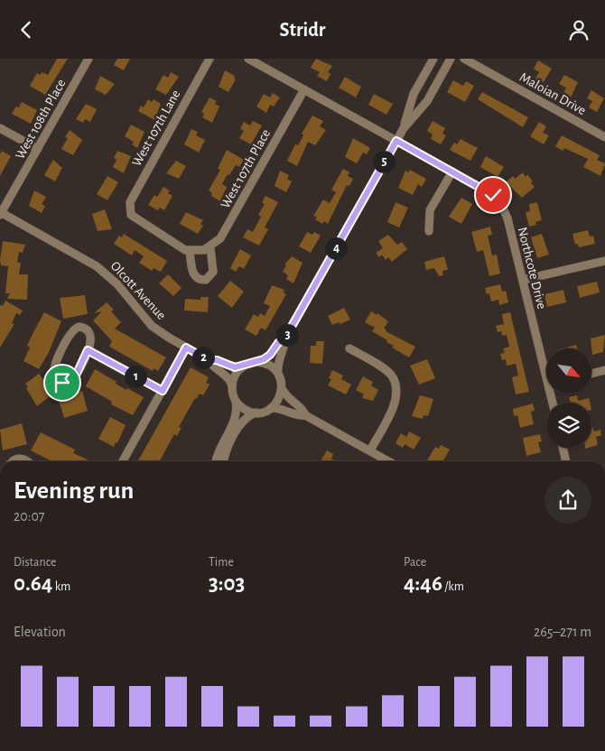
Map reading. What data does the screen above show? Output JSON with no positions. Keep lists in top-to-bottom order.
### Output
{
  "streets": {
    "street": [
      "Maloian Drive",
      "West 108th Place",
      "West 107th Lane",
      "West 107th Place",
      "Northcote Drive",
      "Olcott Avenue"
    ]
  },
  "crossings": [
    ["West 108th Place", "Olcott Avenue"],
    ["West 107th Place", "Northcote Drive"]
  ],
  "north": "bottom right",
  "page": {
    "header": "Stridr",
    "pins": [
      "5",
      "4",
      "3",
      "2",
      "1"
    ],
    "heading": ["Evening run", "20:07"],
    "stats": [
      ["Distance", "0.64 km"],
      ["Time", "3:03"],
      ["Pace", "4:46 /km"]
    ],
    "chart": ["Elevation", "265–271 m"]
  }
}
